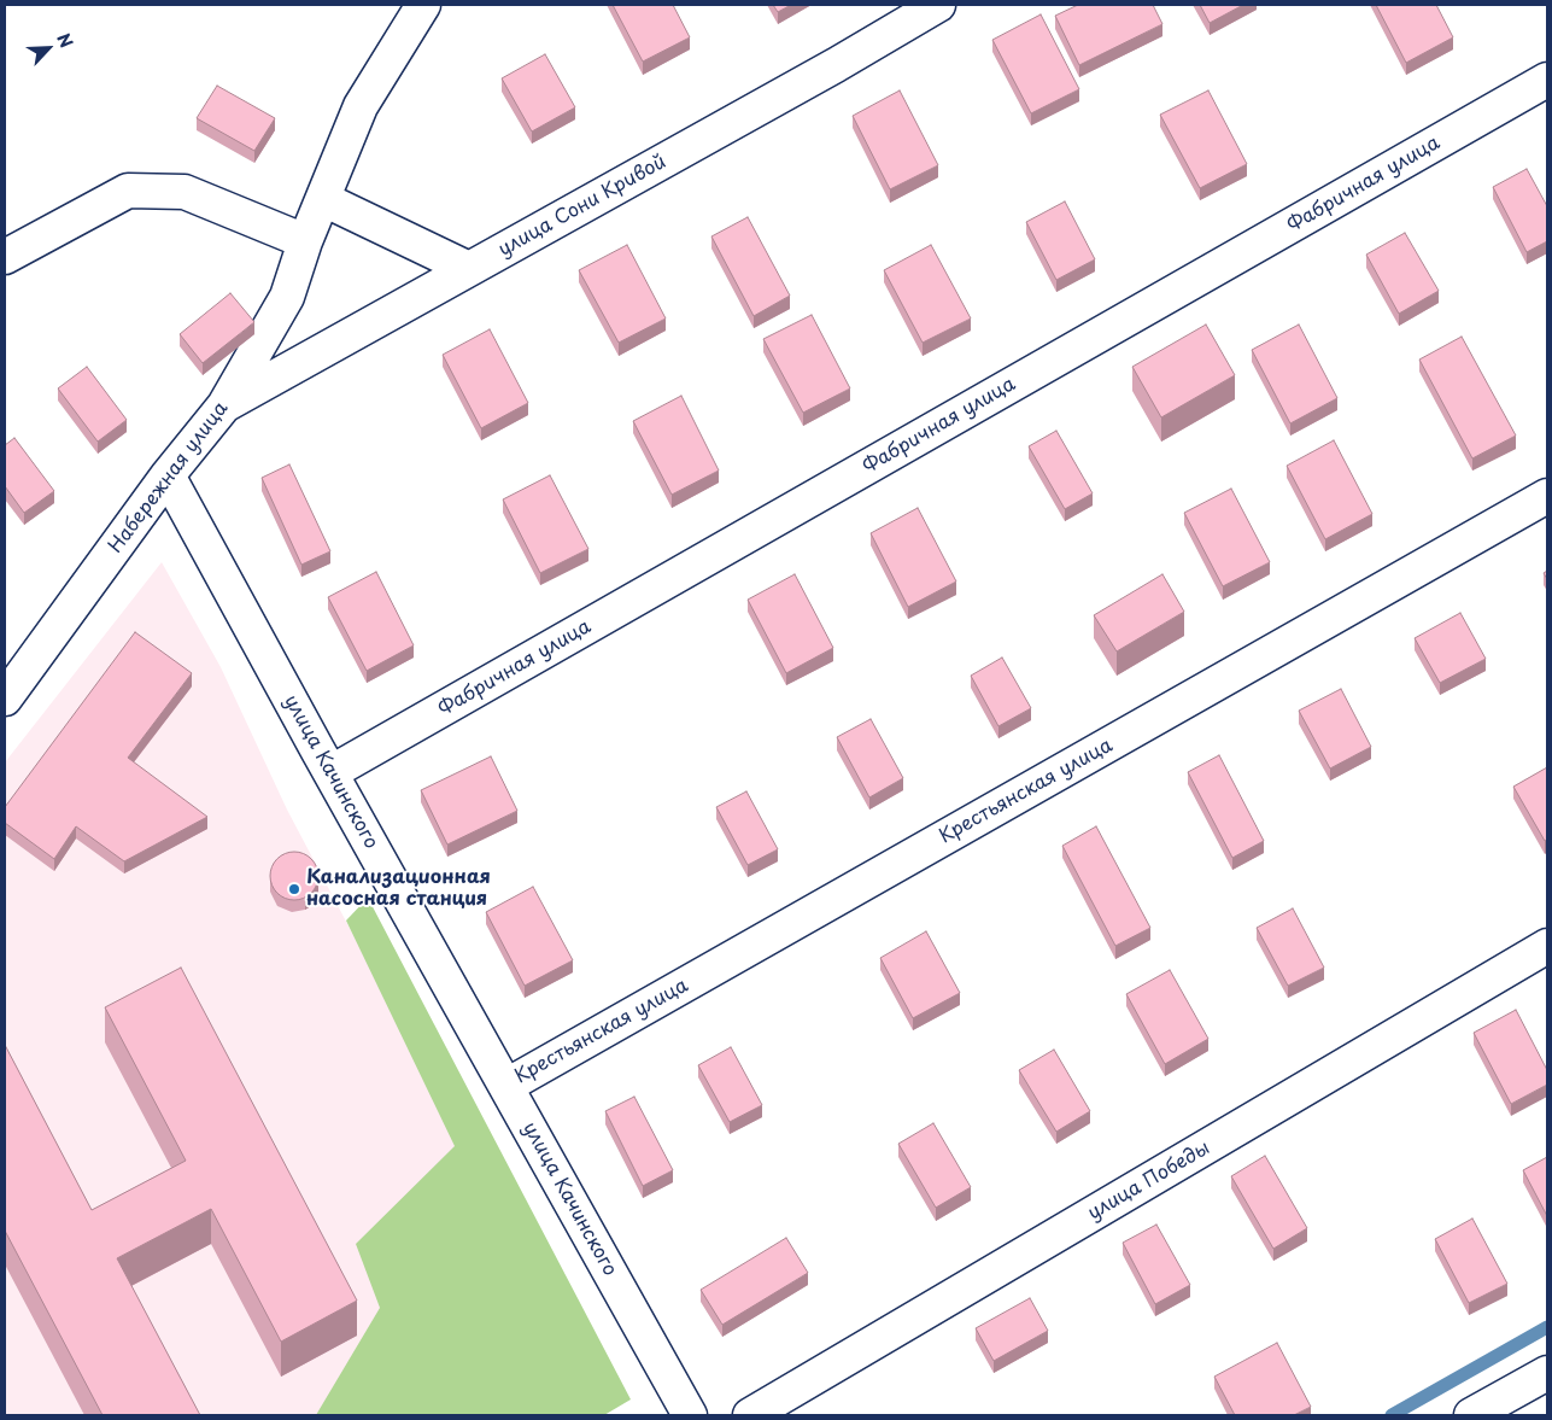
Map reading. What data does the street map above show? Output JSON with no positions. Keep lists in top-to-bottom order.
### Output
{
  "streets": {
    "street": [
      "Фабричная улица",
      "улица Сони Кривой",
      "Набережная улица",
      "улица Качинского",
      "Крестьянская улица",
      "улица Победы"
    ]
  },
  "crossings": [
    ["Фабричная улица", "улица Качинского"],
    ["улица Сони Кривой", "Набережная улица"],
    ["Набережная улица", "улица Качинского"],
    ["улица Качинского", "Крестьянская улица"]
  ],
  "places": ["Канализационная насосная станция"],
  "north": "top right"
}
